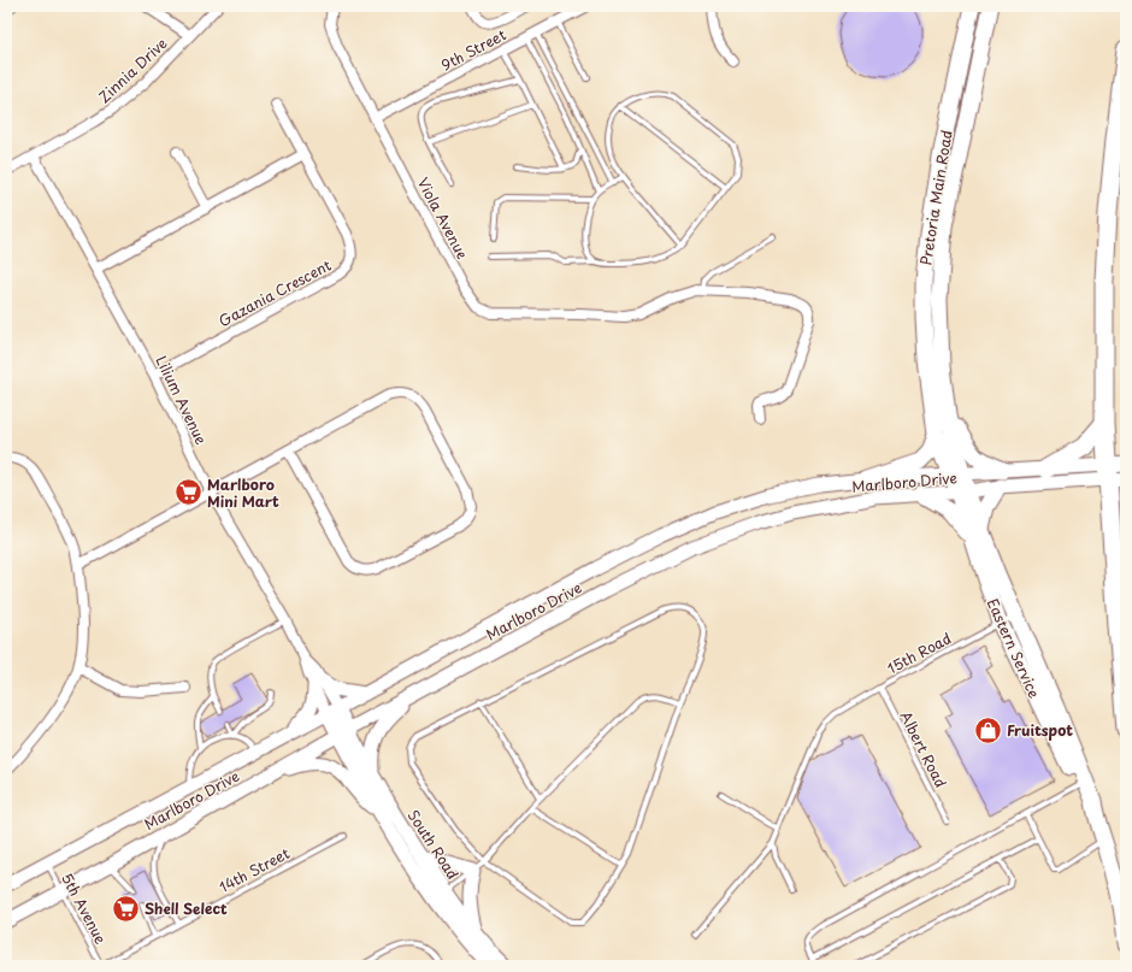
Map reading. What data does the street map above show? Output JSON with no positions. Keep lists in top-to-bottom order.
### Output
{
  "streets": {
    "main road": [
      "Pretoria Main Road",
      "Marlboro Drive",
      "Eastern Service",
      "South Road"
    ],
    "street": [
      "9th Street",
      "Zinnia Drive",
      "Viola Avenue",
      "Gazania Crescent",
      "Lilium Avenue"
    ],
    "lane": [
      "15th Road",
      "Albert Road",
      "14th Street",
      "5th Avenue"
    ]
  },
  "crossings": [
    ["9th Street", "Viola Avenue"],
    ["Zinnia Drive", "Lilium Avenue"],
    ["Pretoria Main Road", "Marlboro Drive"],
    ["Pretoria Main Road", "Eastern Service"],
    ["Gazania Crescent", "Lilium Avenue"],
    ["Lilium Avenue", "Marlboro Drive"],
    ["Marlboro Drive", "Eastern Service"],
    ["Marlboro Drive", "South Road"],
    ["Marlboro Drive", "5th Avenue"],
    ["Eastern Service", "15th Road"],
    ["15th Road", "Albert Road"],
    ["14th Street", "5th Avenue"]
  ],
  "places": {
    "supermarket": ["Marlboro Mini Mart", "Shell Select"],
    "shop": ["Fruitspot"]
  }
}
